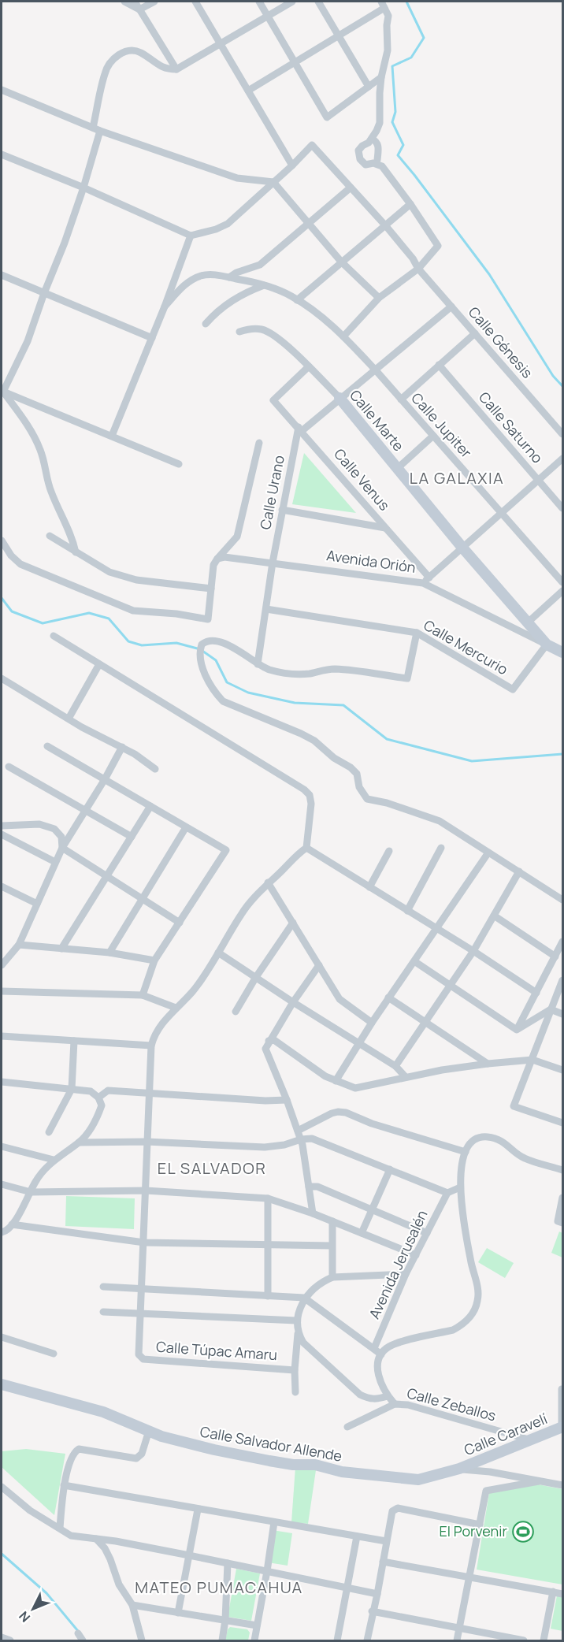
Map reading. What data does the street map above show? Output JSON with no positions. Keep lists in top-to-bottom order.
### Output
{
  "streets": {
    "street": [
      "Calle Génesis",
      "Calle Marte",
      "Calle Jupiter",
      "Calle Saturno",
      "Calle Venus",
      "Calle Urano",
      "Avenida Orión",
      "Calle Mercurio",
      "Avenida Jerusalén",
      "Calle Túpac Amaru",
      "Calle Zeballos",
      "Calle Caravelí",
      "Calle Salvador Allende"
    ]
  },
  "crossings": [
    ["Calle Marte", "Calle Venus"],
    ["Calle Marte", "Avenida Orión"],
    ["Calle Marte", "Calle Mercurio"],
    ["Calle Venus", "Calle Urano"],
    ["Calle Venus", "Avenida Orión"],
    ["Calle Urano", "Avenida Orión"],
    ["Calle Urano", "Calle Mercurio"],
    ["Avenida Orión", "Calle Mercurio"],
    ["Calle Zeballos", "Calle Caravelí"],
    ["Calle Caravelí", "Calle Salvador Allende"]
  ],
  "districts": ["LA GALAXIA", "EL SALVADOR", "MATEO PUMACAHUA"],
  "places": {
    "sports": ["El Porvenir"]
  },
  "north": "bottom left"
}
